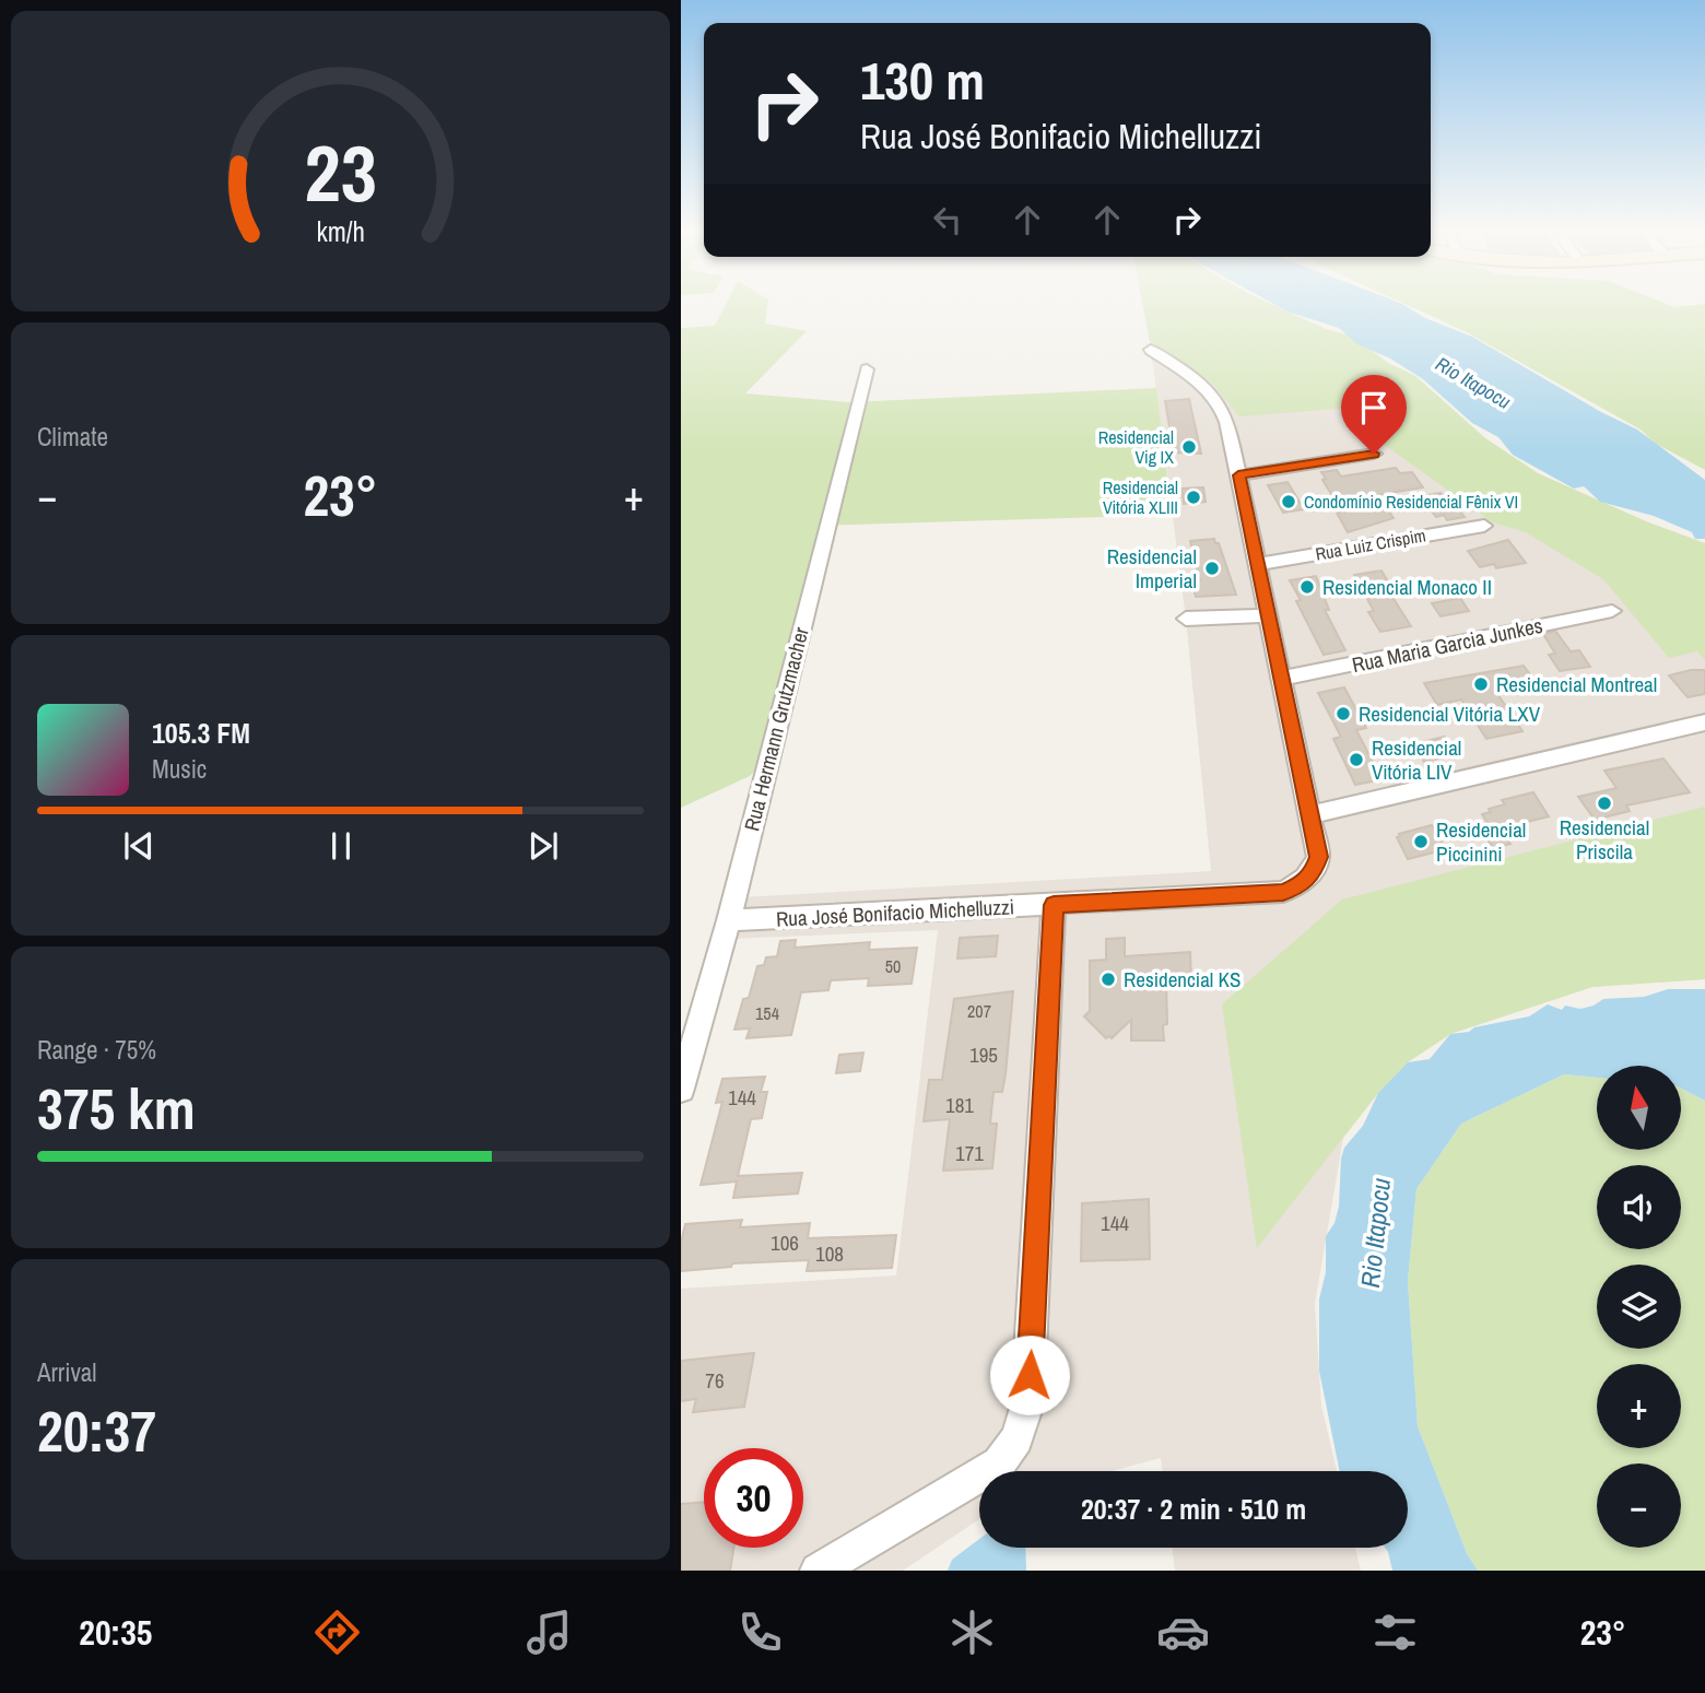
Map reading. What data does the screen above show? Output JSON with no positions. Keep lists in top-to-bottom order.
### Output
{
  "streets": {
    "street": [
      "Rua Luiz Crispim",
      "Rua Maria Garcia Junkes",
      "Rua Hermann Grutzmacher",
      "Rua José Bonifacio Michelluzzi"
    ]
  },
  "crossings": [
    ["Rua Hermann Grutzmacher", "Rua José Bonifacio Michelluzzi"]
  ],
  "water": ["Rio Itapocu"],
  "places": [
    "Residencial Vig IX",
    "Residencial Vitória XLIII",
    "Condomínio Residencial Fênix VI",
    "Residencial Imperial",
    "Residencial Monaco II",
    "Residencial Montreal",
    "Residencial Vitória LXV",
    "Residencial Vitória LIV",
    "Residencial Priscila",
    "Residencial Piccinini",
    "Residencial KS"
  ],
  "house_numbers": [
    "50",
    "207",
    "154",
    "195",
    "144",
    "181",
    "171",
    "144",
    "106",
    "108",
    "76"
  ],
  "north": "top",
  "page": {
    "turn": ["130 m", "Rua José Bonifacio Michelluzzi"],
    "tile": [
      "Climate",
      ["Range · 75%", "375 km"],
      ["Arrival", "20:37"]
    ],
    "heat": ["−", "23°", "+"],
    "song": ["105.3 FM", "Music"],
    "map_buttons": ["+", "−"],
    "limit": "30",
    "trip": "20:37 · 2 min · 510 m",
    "tabs": ["20:35", "23°"],
    "gauge": ["23", "km/h"]
  }
}
